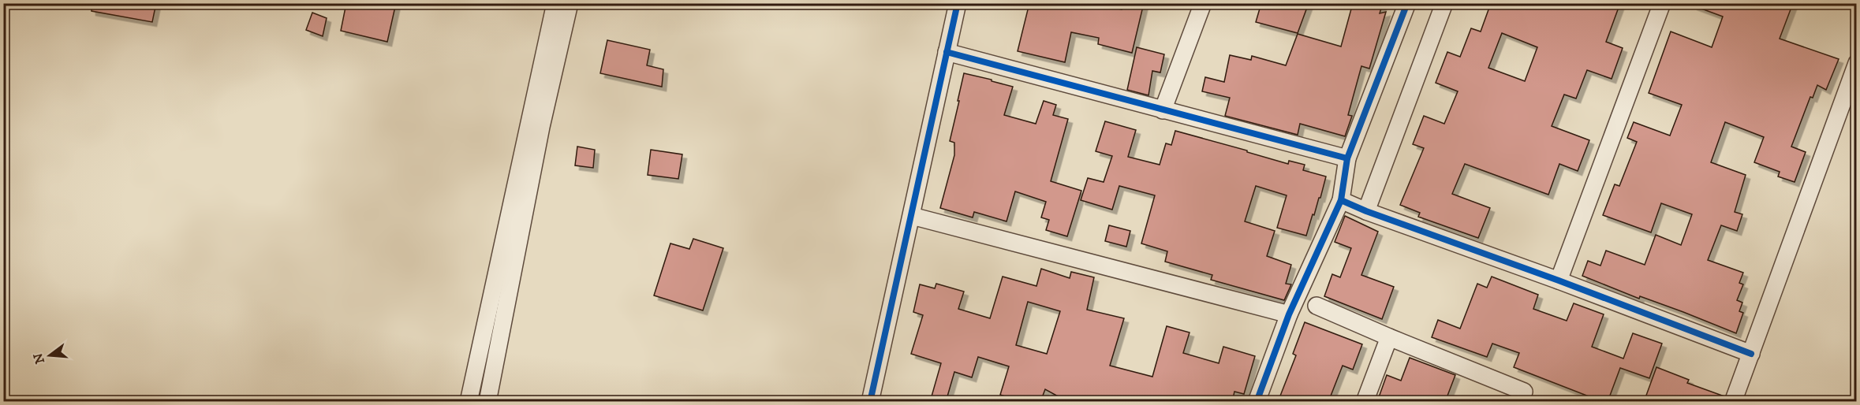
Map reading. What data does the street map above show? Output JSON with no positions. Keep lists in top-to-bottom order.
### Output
{
  "north": "left"
}
